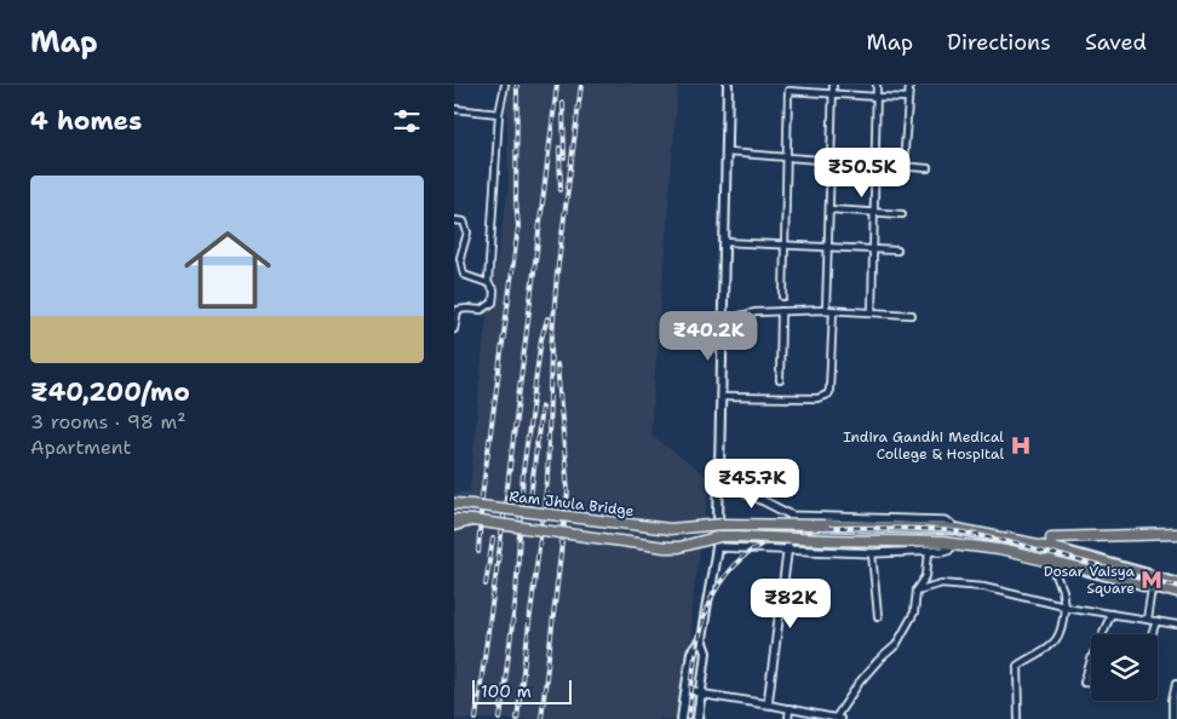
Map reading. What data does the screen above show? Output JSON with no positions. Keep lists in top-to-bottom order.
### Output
{
  "streets": {
    "highway": ["Ram Jhula Bridge"]
  },
  "places": {
    "hospital": ["Indira Gandhi Medical College & Hospital"],
    "metro station": ["Dosar Vaisya Square"]
  },
  "scale_bar": "100 m",
  "page": {
    "header": "Map",
    "nav": ["Map", "Directions", "Saved"],
    "heading": "4 homes",
    "price": [
      "₹50.5K",
      "₹40.2K",
      "₹45.7K",
      "₹82K"
    ],
    "list": [
      {
        "name": "₹40,200/mo",
        "note": "3 rooms · 98 m² · Apartment"
      }
    ],
    "scale": "100 m"
  }
}
